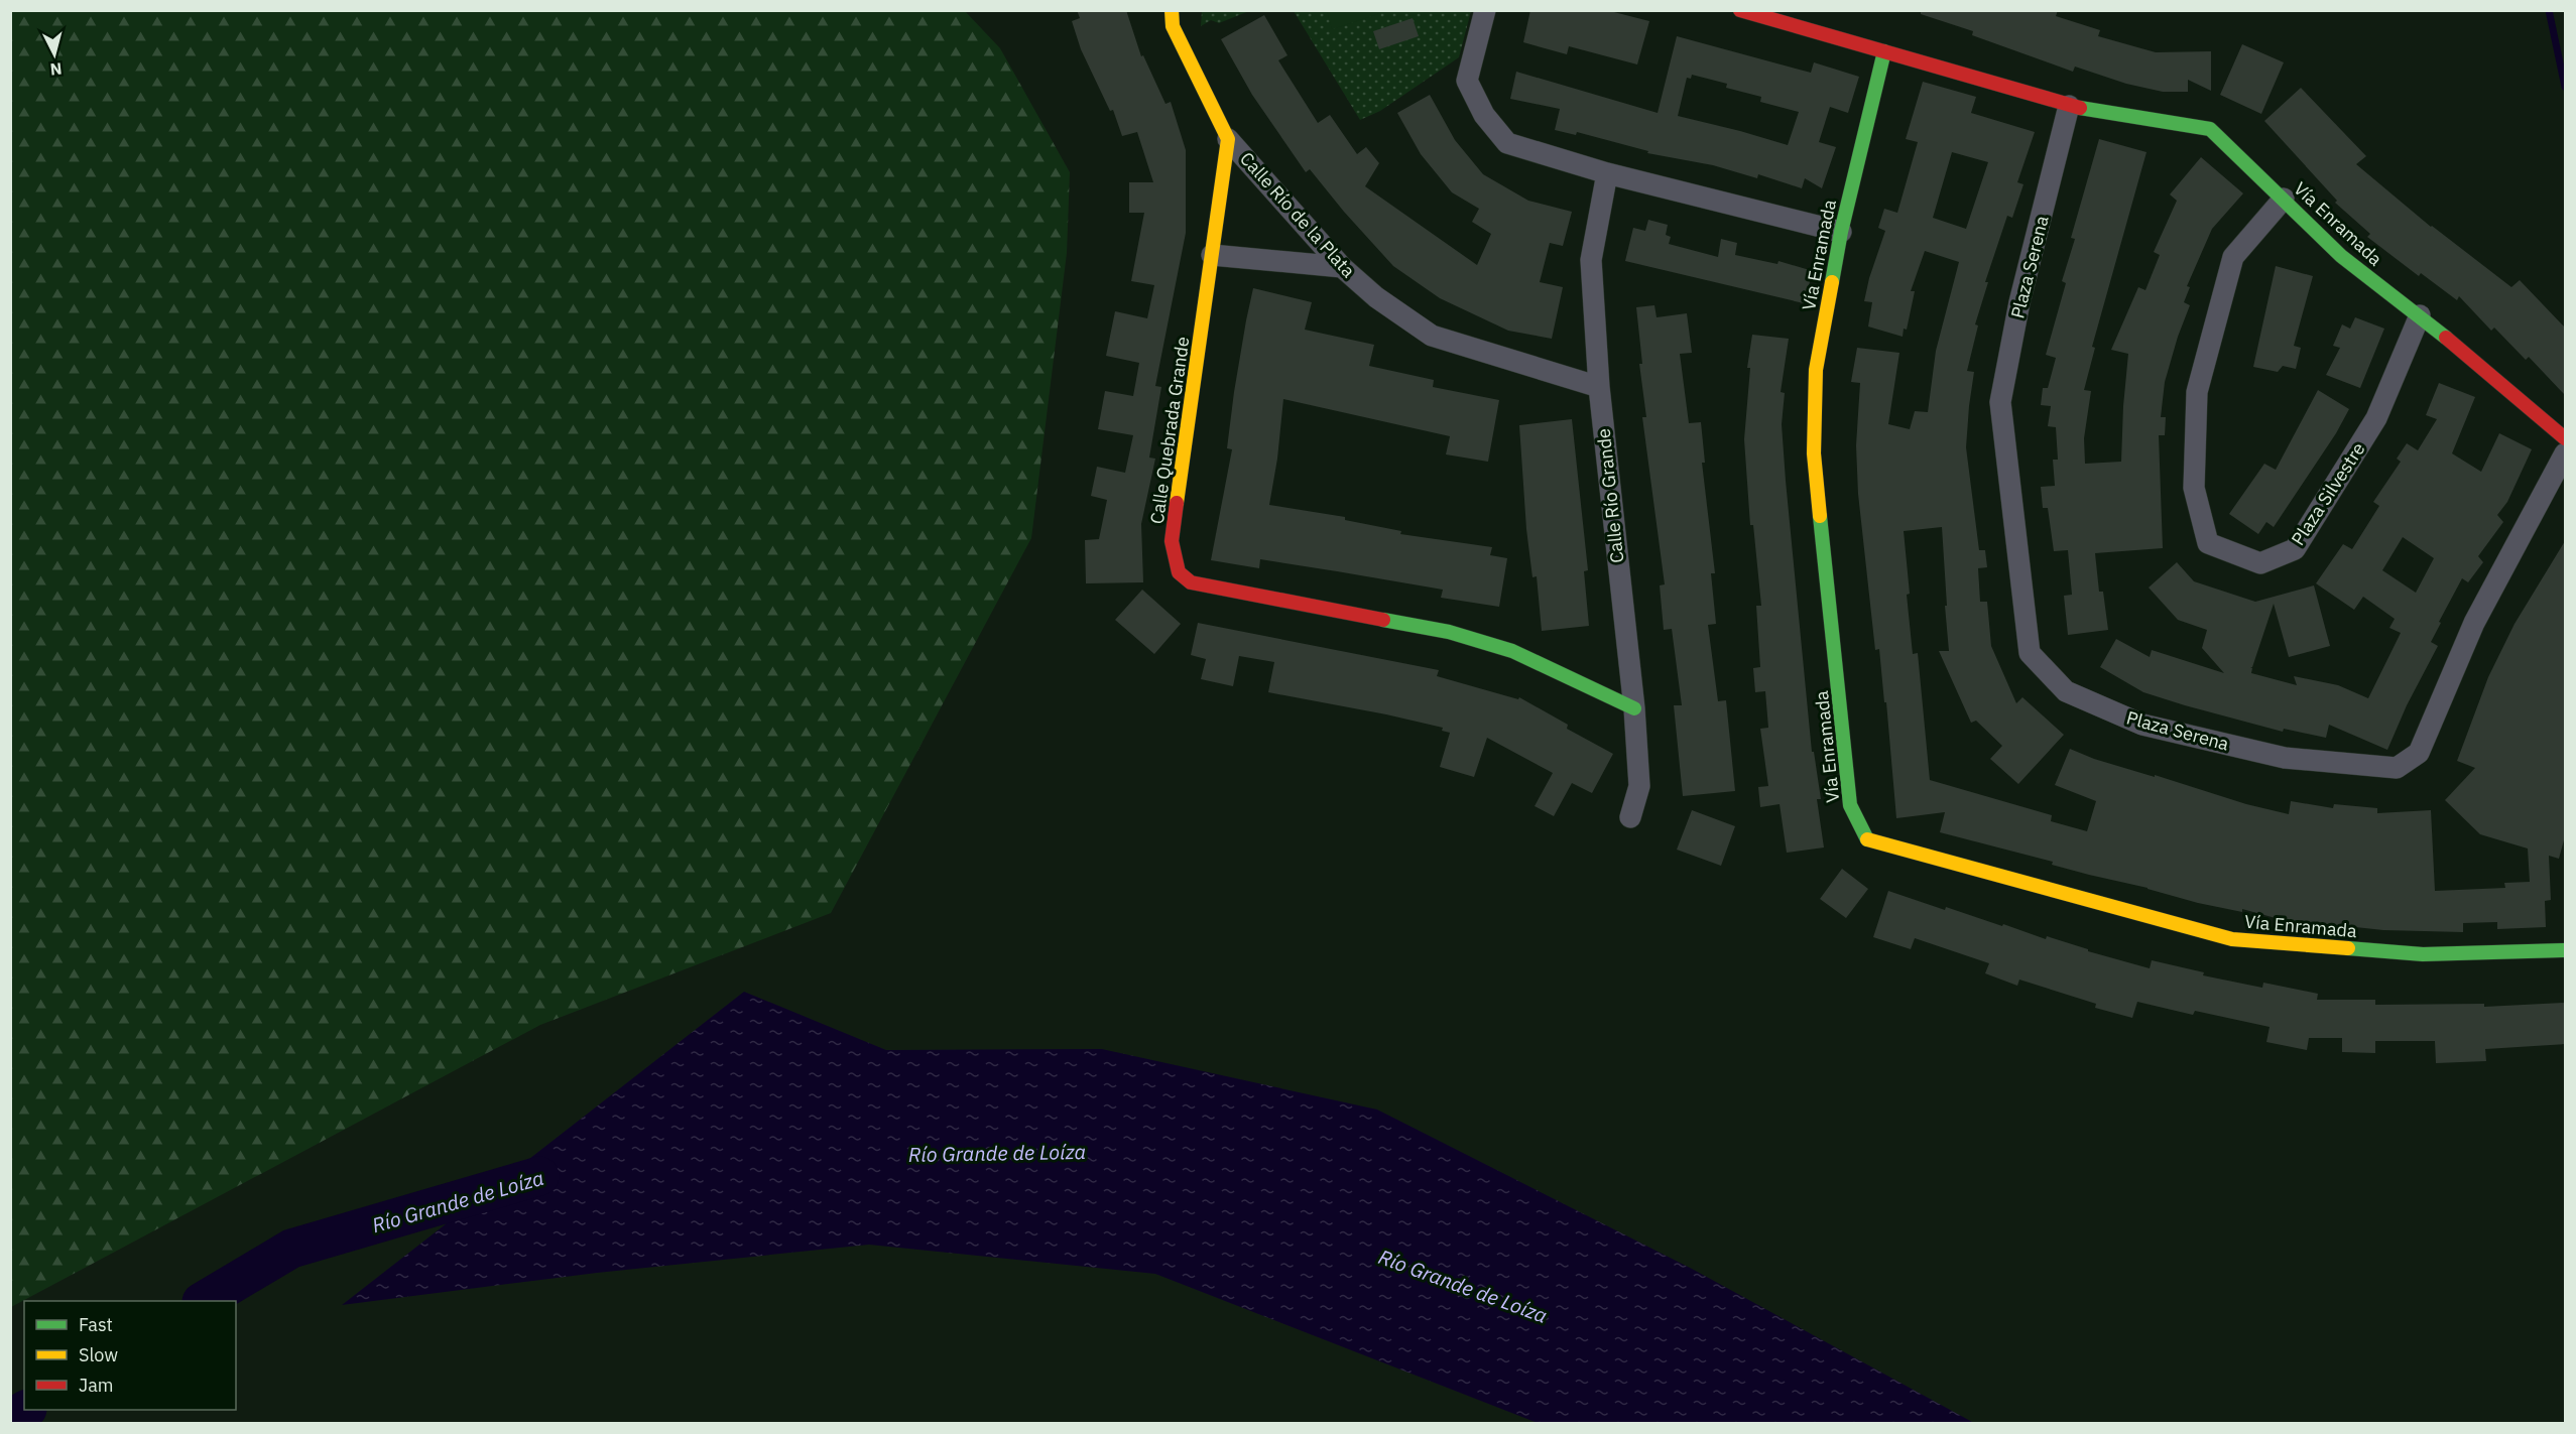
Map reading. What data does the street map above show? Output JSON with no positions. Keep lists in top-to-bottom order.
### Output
{
  "streets": {
    "street": [
      "Calle Río de la Plata",
      "Vía Enramada",
      "Plaza Serena",
      "Calle Quebrada Grande",
      "Plaza Silvestre",
      "Calle Río Grande"
    ]
  },
  "crossings": [
    ["Calle Río de la Plata", "Calle Quebrada Grande"],
    ["Calle Río de la Plata", "Calle Río Grande"],
    ["Vía Enramada", "Plaza Serena"],
    ["Vía Enramada", "Plaza Silvestre"],
    ["Calle Quebrada Grande", "Calle Río Grande"]
  ],
  "water": ["Río Grande de Loíza"],
  "legend": ["Fast", "Slow", "Jam"],
  "north": "bottom"
}
